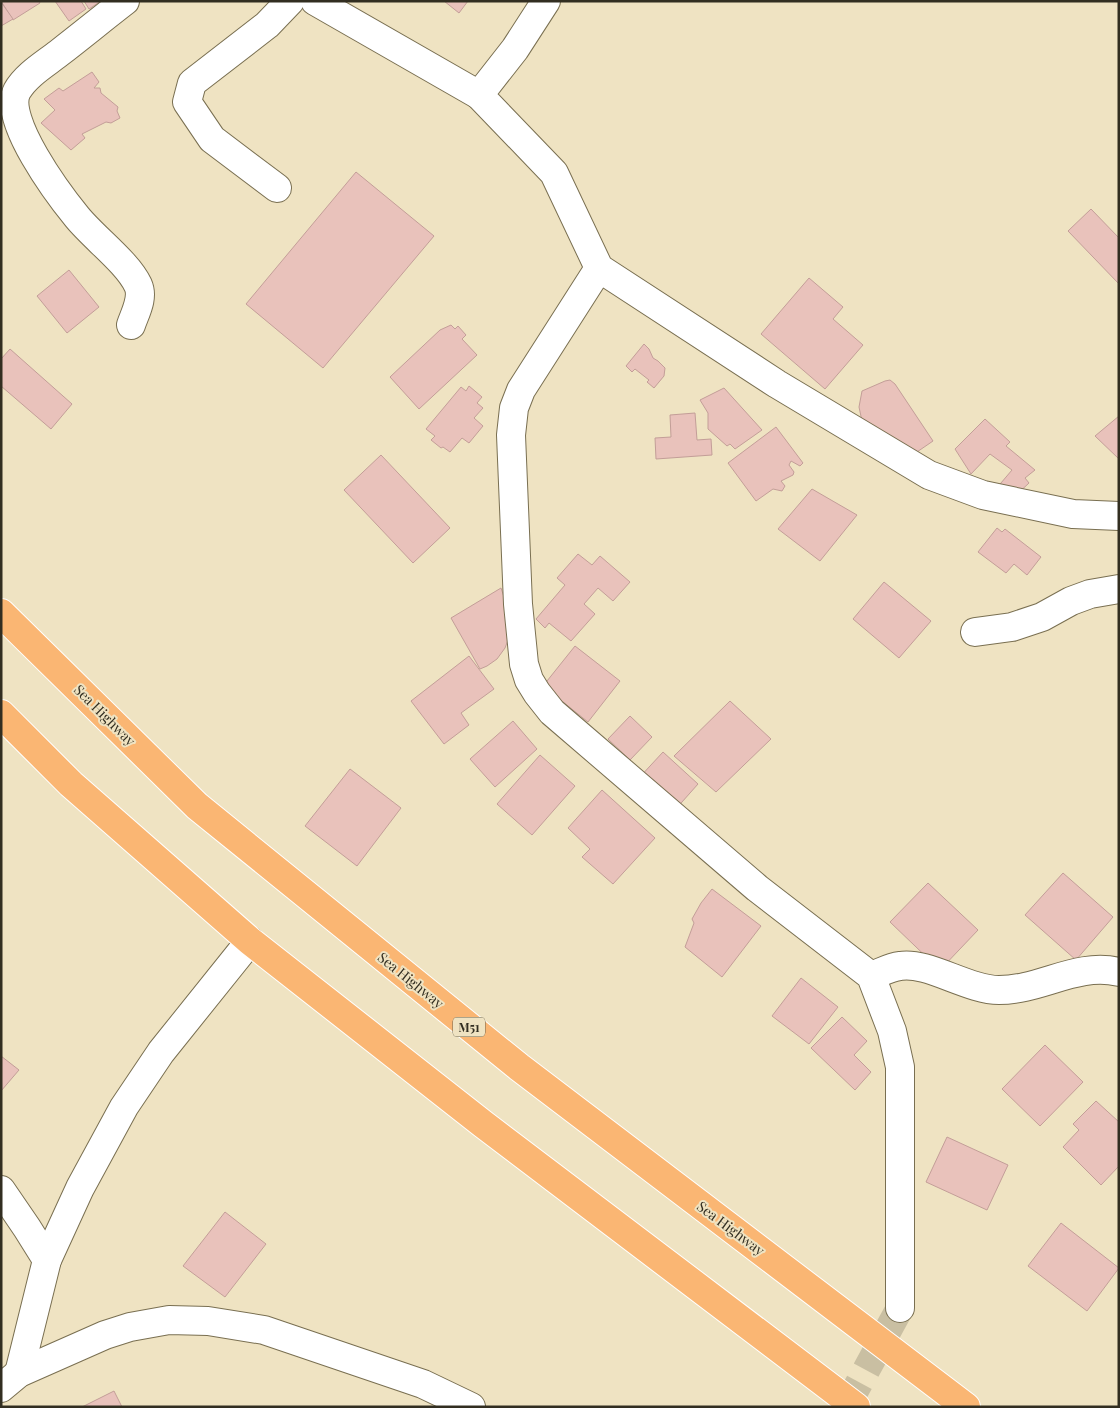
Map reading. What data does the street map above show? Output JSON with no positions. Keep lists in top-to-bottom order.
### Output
{
  "streets": {
    "highway": ["Sea Highway", "M51"]
  }
}
